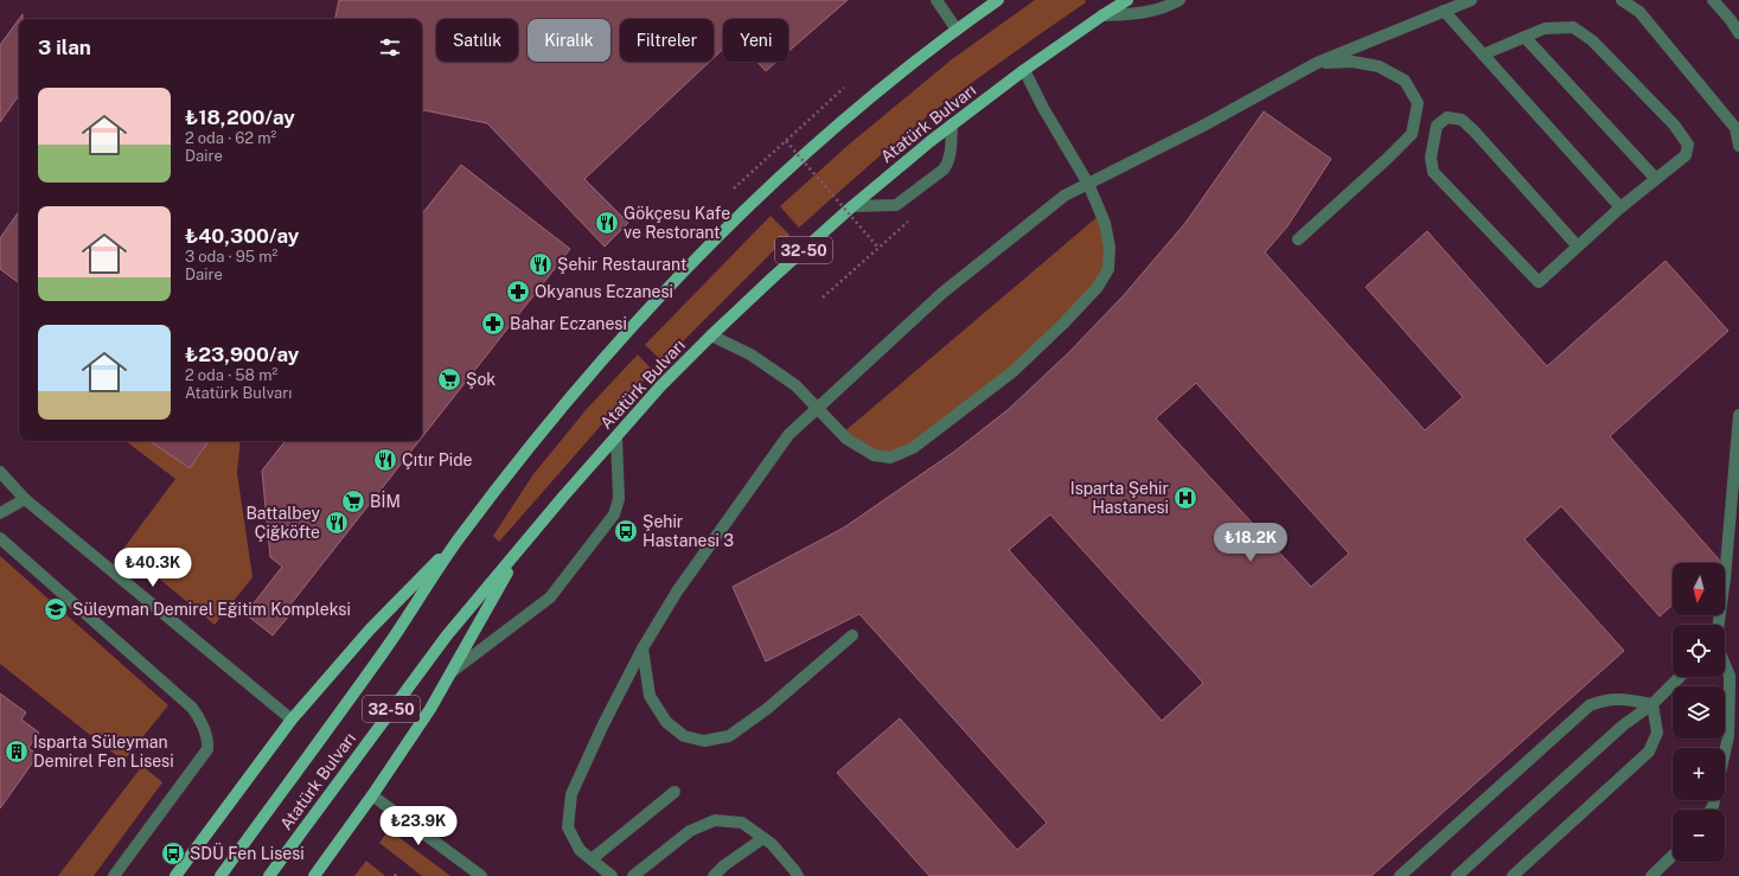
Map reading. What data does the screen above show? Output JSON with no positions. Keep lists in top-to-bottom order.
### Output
{
  "streets": {
    "main road": ["Atatürk Bulvarı", "32-50"]
  },
  "places": {
    "restaurant": [
      "Gökçesu Kafe ve Restorant",
      "Şehir Restaurant",
      "Çıtır Pide",
      "Battalbey Çiğköfte"
    ],
    "pharmacy": ["Okyanus Eczanesi", "Bahar Eczanesi"],
    "supermarket": ["Şok", "BİM"],
    "hospital": ["Isparta Şehir Hastanesi"],
    "bus stop": ["Şehir Hastanesi 3", "SDÜ Fen Lisesi"],
    "school or university": ["Süleyman Demirel Eğitim Kompleksi"],
    "building": ["Isparta Süleyman Demirel Fen Lisesi"]
  },
  "north": "bottom",
  "page": {
    "chip": [
      "Satılık",
      "Kiralık",
      "Filtreler",
      "Yeni"
    ],
    "heading": "3 ilan",
    "list": [
      {
        "name": "₺18,200/ay",
        "note": "2 oda · 62 m² · Daire"
      },
      {
        "name": "₺40,300/ay",
        "note": "3 oda · 95 m² · Daire"
      },
      {
        "name": "₺23,900/ay",
        "note": "2 oda · 58 m² · Atatürk Bulvarı"
      }
    ],
    "price": ["₺18.2K", "₺40.3K", "₺23.9K"],
    "map_buttons": ["+", "−"]
  }
}
